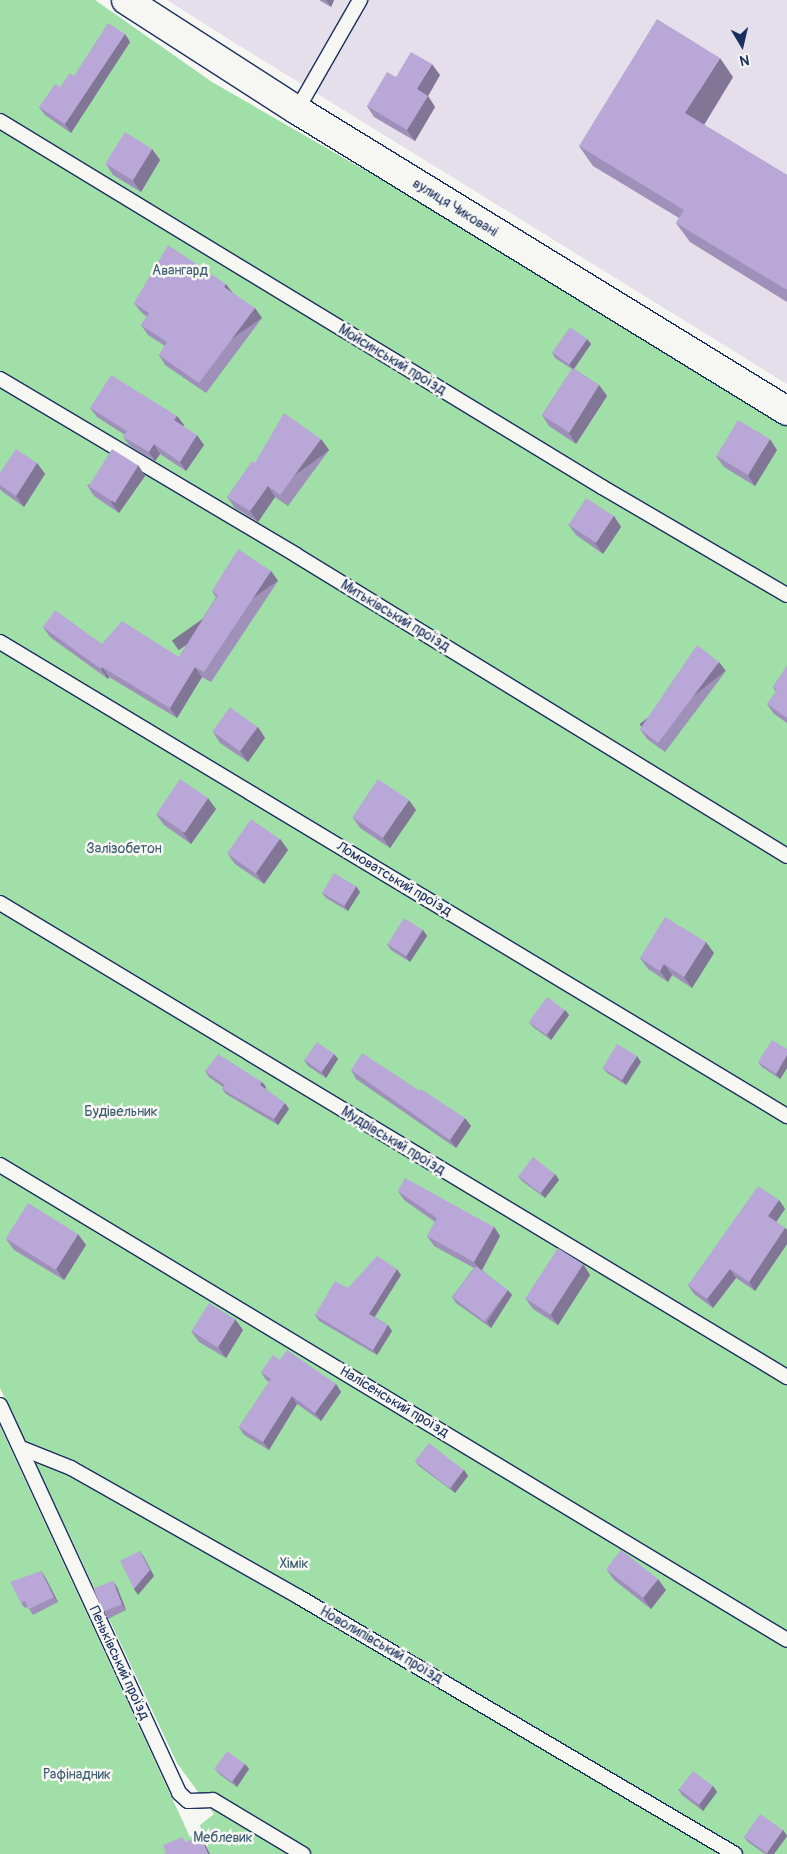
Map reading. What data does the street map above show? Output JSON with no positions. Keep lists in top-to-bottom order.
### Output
{
  "streets": {
    "street": ["вулиця Чиковані"],
    "lane": [
      "Мойсинський проїзд",
      "Митьківський проїзд",
      "Ломоватський проїзд",
      "Мудрівський проїзд",
      "Налісенський проїзд",
      "Новолипівський проїзд",
      "Пеньківський проїзд"
    ]
  },
  "crossings": [
    ["Новолипівський проїзд", "Пеньківський проїзд"]
  ],
  "parks": [
    "Авангард",
    "Залізобетон",
    "Будівельник",
    "Хімік",
    "Рафінадник",
    "Меблевик"
  ],
  "north": "bottom"
}
